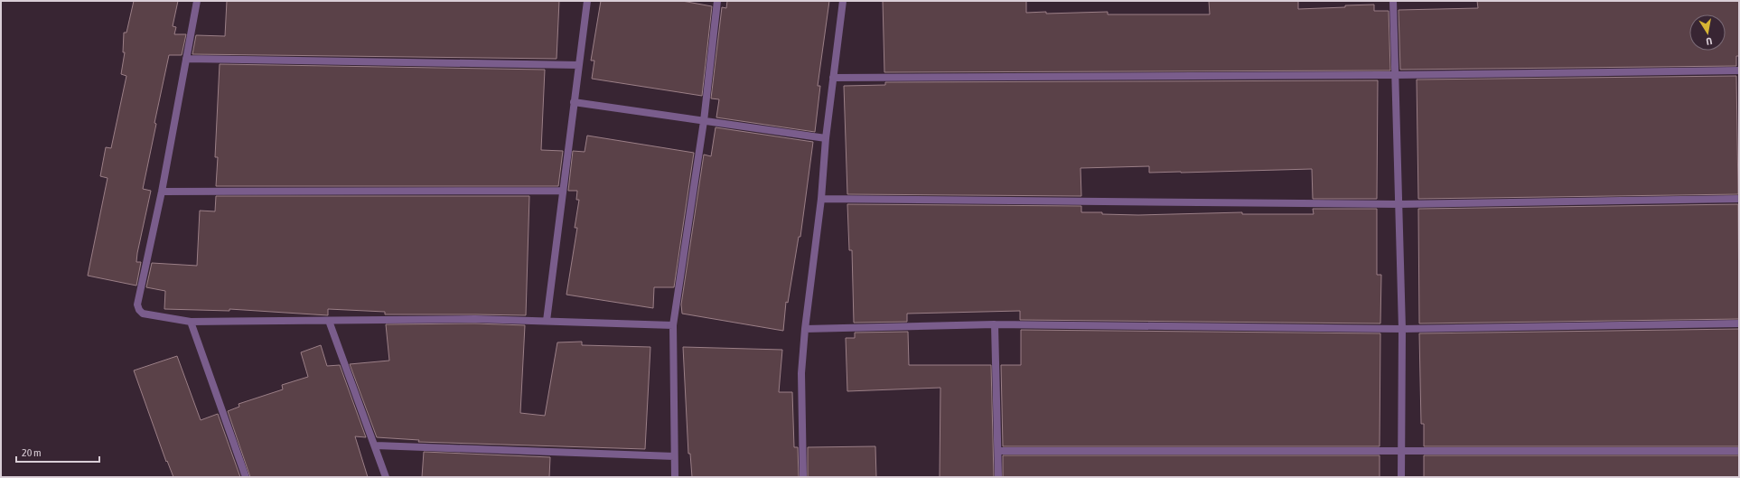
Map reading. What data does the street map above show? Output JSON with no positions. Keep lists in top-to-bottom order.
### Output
{
  "scale_bar": "20 m",
  "north": "bottom"
}
